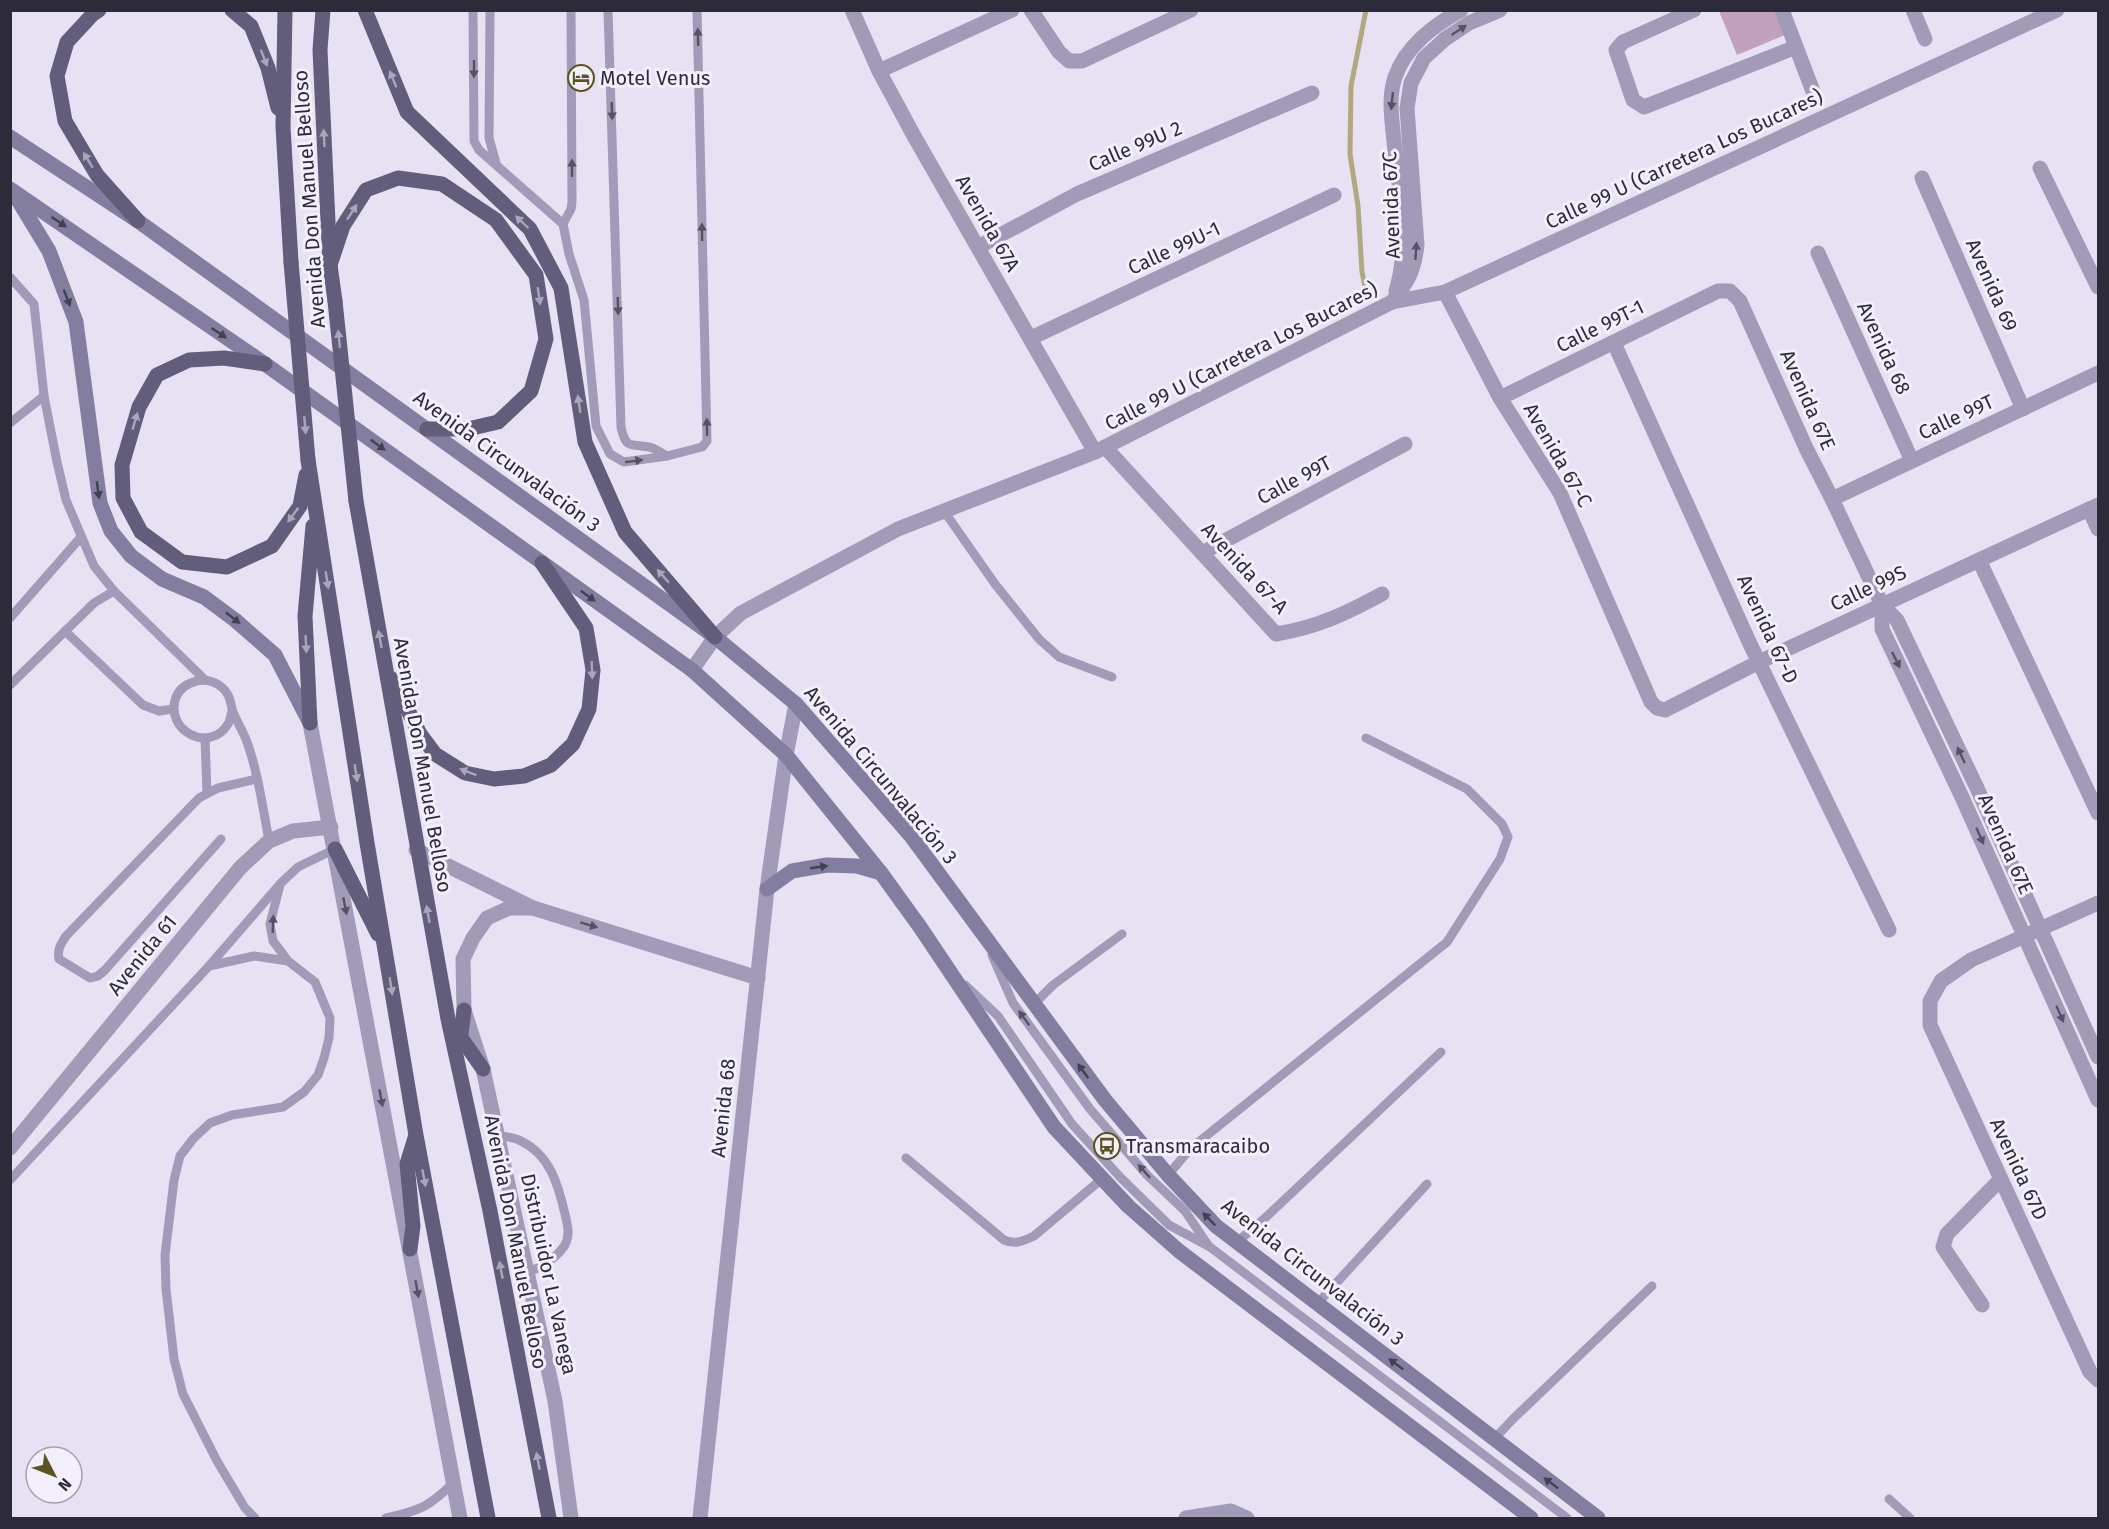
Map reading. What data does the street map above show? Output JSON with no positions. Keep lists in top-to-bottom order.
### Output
{
  "streets": {
    "main road": ["Avenida Don Manuel Belloso", "Avenida Circunvalación 3"],
    "street": [
      "Calle 99U 2",
      "Calle 99 U (Carretera Los Bucares)",
      "Avenida 67C",
      "Avenida 67A",
      "Calle 99U-1",
      "Avenida 69",
      "Calle 99T-1",
      "Avenida 68",
      "Avenida 67E",
      "Calle 99T",
      "Avenida 67-C",
      "Avenida 67-A",
      "Calle 99S",
      "Avenida 67-D",
      "Avenida 61",
      "Avenida 67D",
      "Distribuidor La Vanega"
    ]
  },
  "crossings": [
    ["Calle 99U 2", "Avenida 67A"],
    ["Calle 99 U (Carretera Los Bucares)", "Avenida 67C"],
    ["Calle 99 U (Carretera Los Bucares)", "Avenida 67A"],
    ["Calle 99 U (Carretera Los Bucares)", "Avenida 67-C"],
    ["Calle 99 U (Carretera Los Bucares)", "Avenida Circunvalación 3"],
    ["Calle 99 U (Carretera Los Bucares)", "Avenida 67-A"],
    ["Avenida Don Manuel Belloso", "Distribuidor La Vanega"],
    ["Avenida 67A", "Calle 99U-1"],
    ["Avenida 67A", "Avenida 67-A"],
    ["Avenida 69", "Calle 99T"],
    ["Calle 99T-1", "Avenida 67E"],
    ["Calle 99T-1", "Avenida 67-C"],
    ["Calle 99T-1", "Avenida 67-D"],
    ["Avenida 68", "Calle 99T"],
    ["Avenida 68", "Avenida Circunvalación 3"],
    ["Avenida 68", "Distribuidor La Vanega"],
    ["Avenida 67E", "Calle 99T"],
    ["Avenida 67E", "Calle 99S"],
    ["Avenida 67E", "Avenida 67D"],
    ["Calle 99T", "Avenida 67-A"],
    ["Avenida 67-C", "Calle 99S"],
    ["Calle 99S", "Avenida 67-D"]
  ],
  "places": {
    "hotel": ["Motel Venus"],
    "bus stop": ["Transmaracaibo"]
  },
  "north": "bottom right"
}
